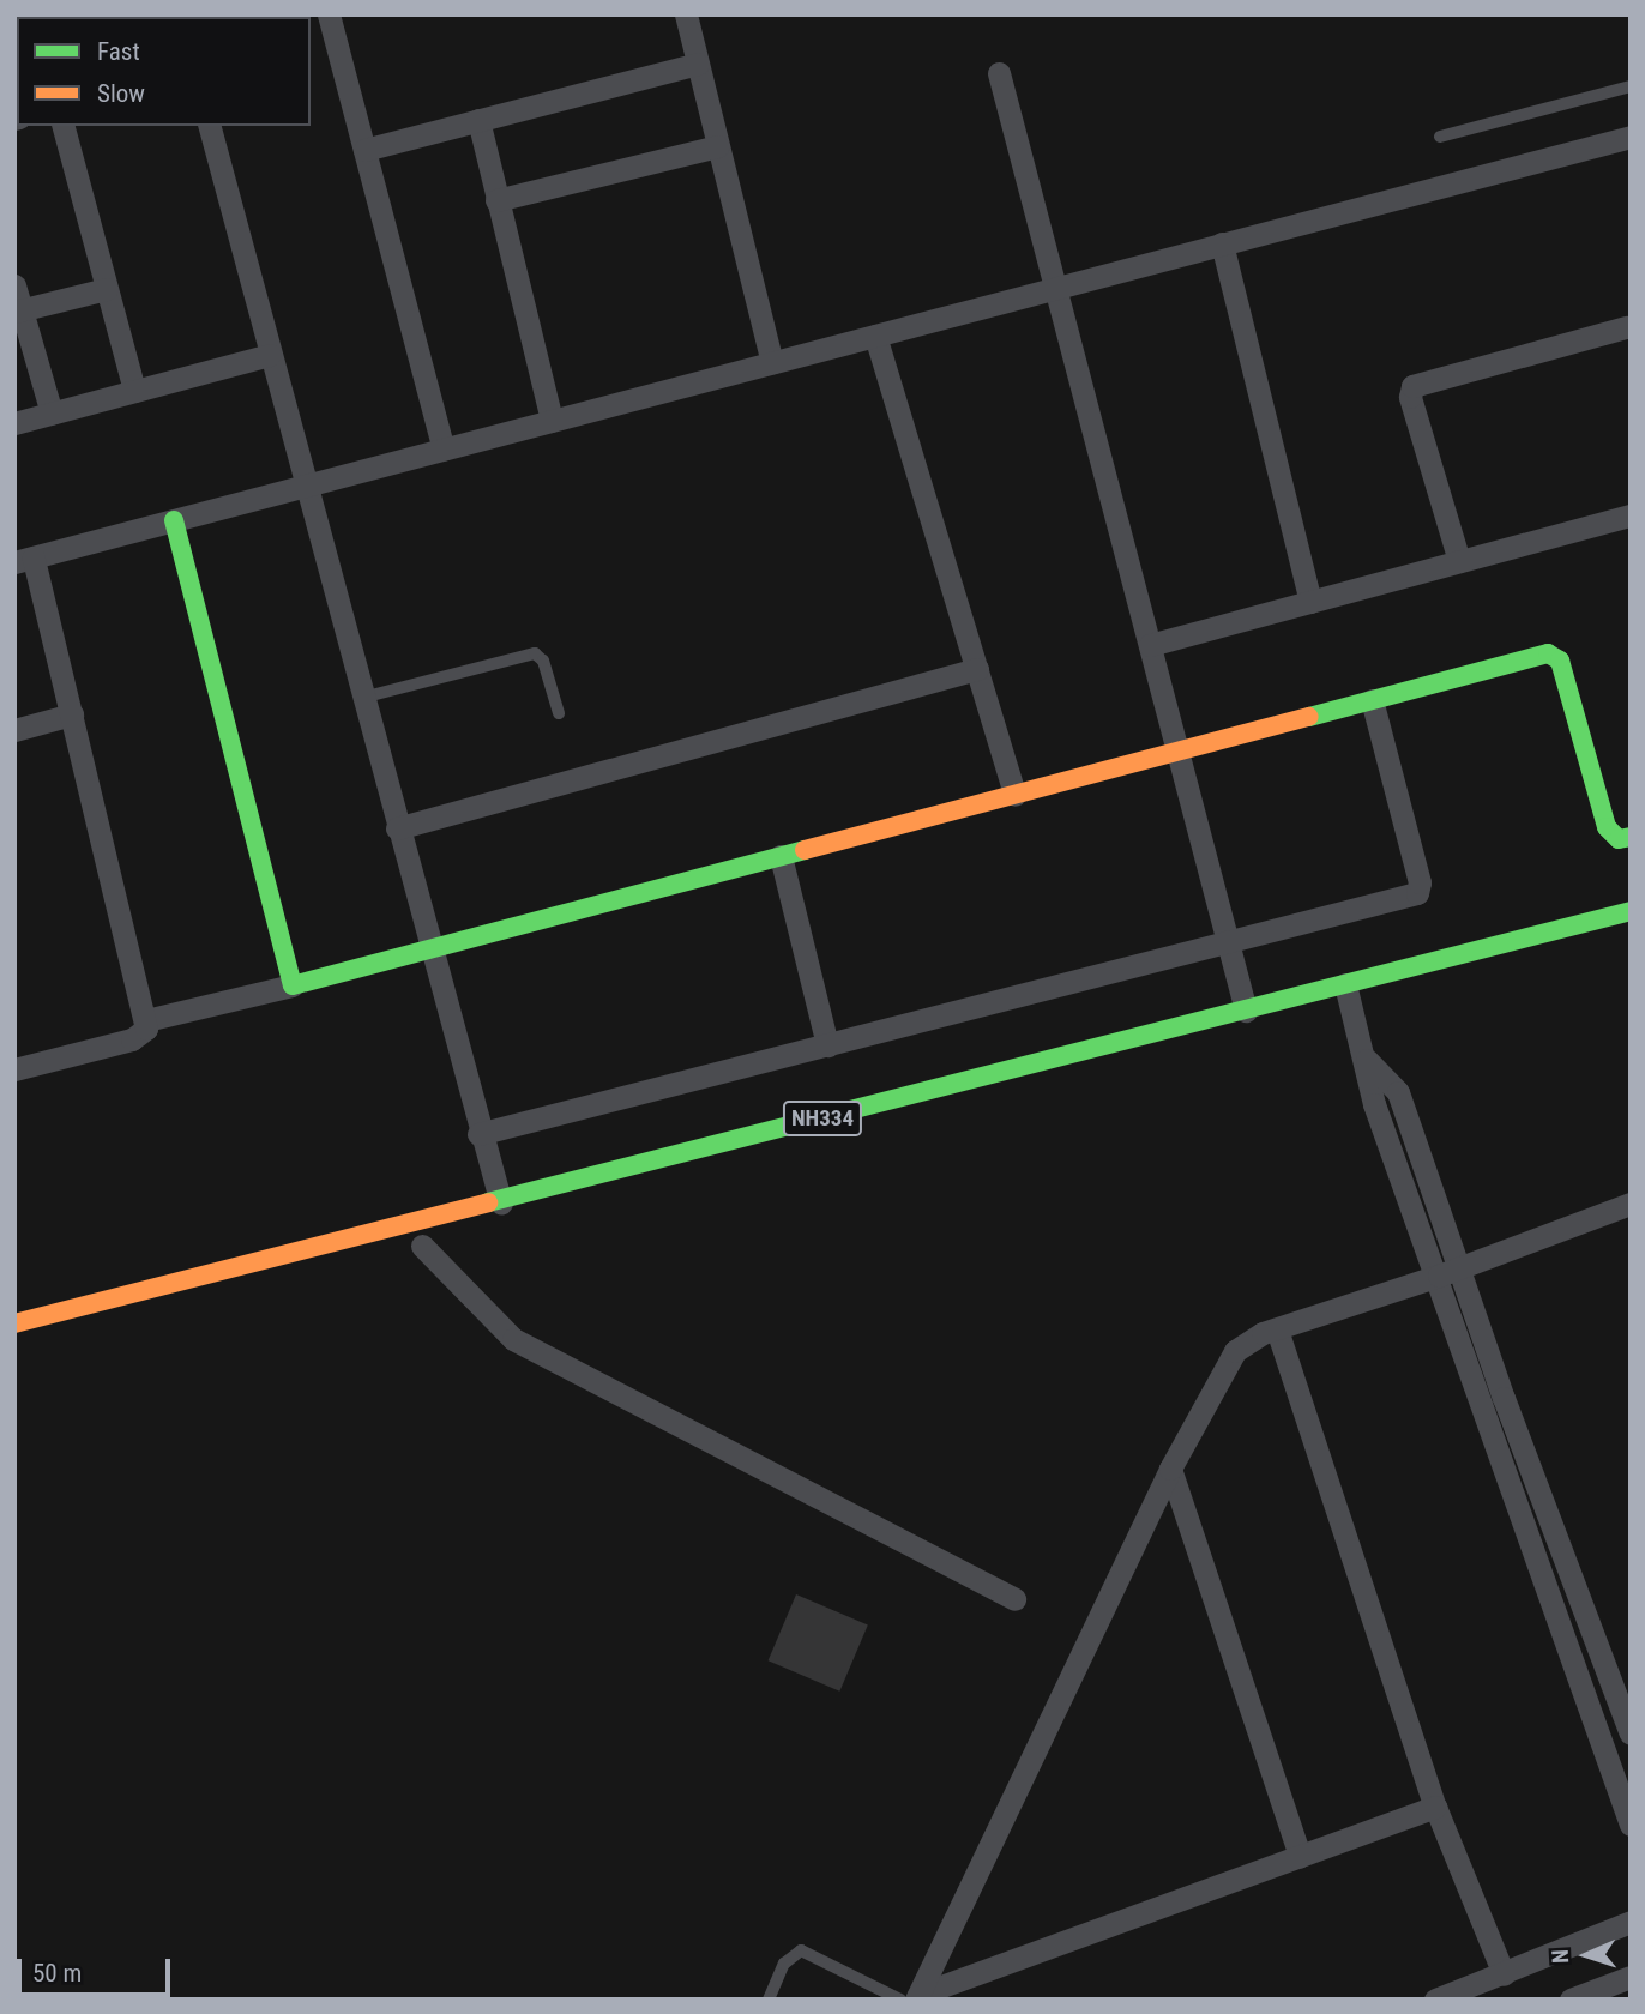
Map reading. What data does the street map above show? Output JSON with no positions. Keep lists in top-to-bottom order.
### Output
{
  "streets": {
    "main road": ["NH334"]
  },
  "legend": ["Fast", "Slow"],
  "scale_bar": "50 m",
  "north": "left"
}
